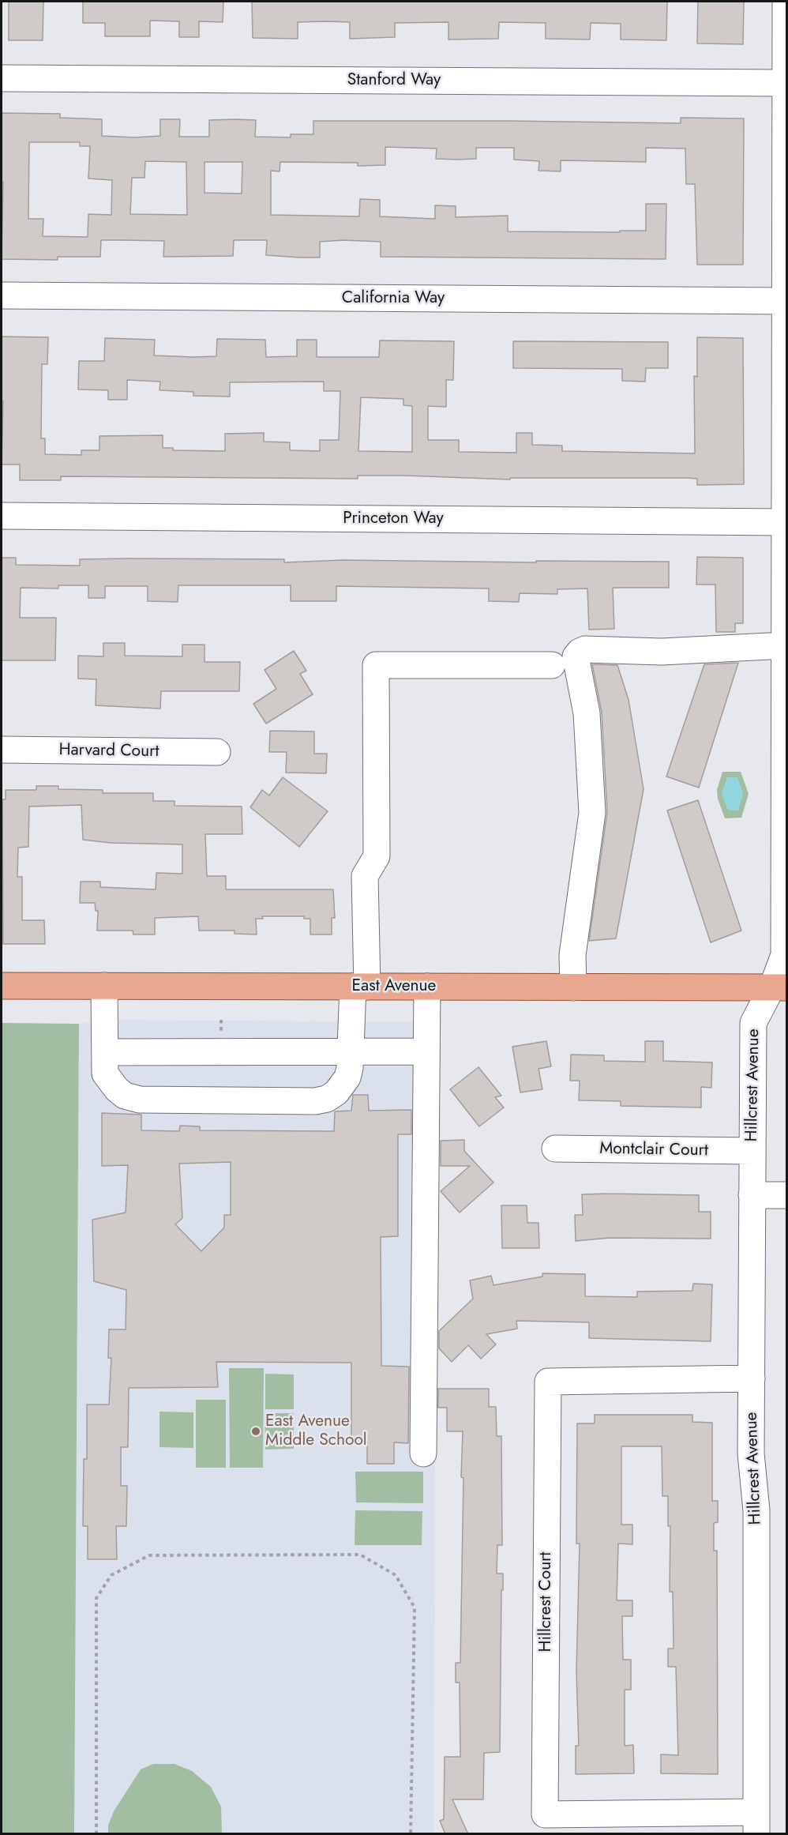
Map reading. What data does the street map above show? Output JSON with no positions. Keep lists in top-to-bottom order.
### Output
{
  "streets": {
    "main road": ["East Avenue"],
    "street": [
      "Stanford Way",
      "California Way",
      "Princeton Way",
      "Harvard Court",
      "Hillcrest Avenue",
      "Montclair Court",
      "Hillcrest Court"
    ]
  },
  "crossings": [
    ["Stanford Way", "Hillcrest Avenue"],
    ["California Way", "Hillcrest Avenue"],
    ["Princeton Way", "Hillcrest Avenue"],
    ["East Avenue", "Hillcrest Avenue"],
    ["Hillcrest Avenue", "Montclair Court"],
    ["Hillcrest Avenue", "Hillcrest Court"]
  ],
  "places": ["East Avenue Middle School"]
}
